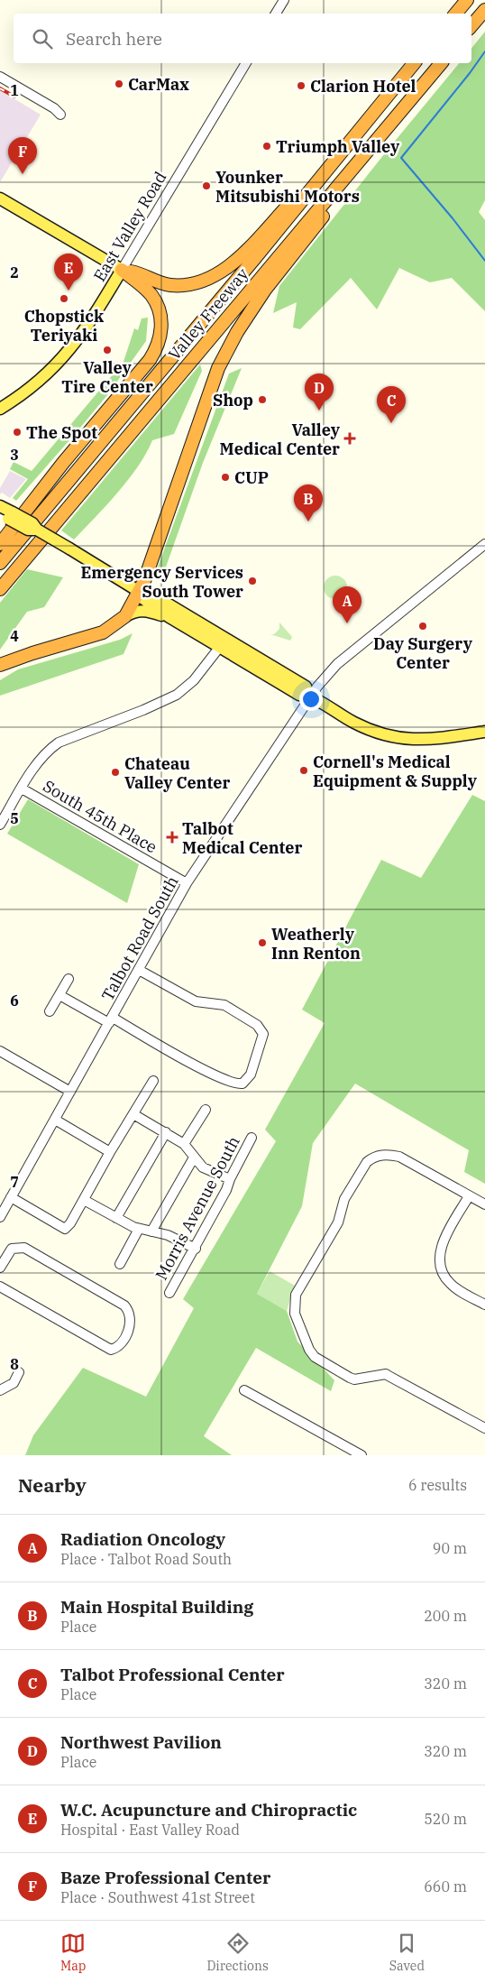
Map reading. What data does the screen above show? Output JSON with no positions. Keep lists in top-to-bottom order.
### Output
{
  "streets": {
    "highway": ["Valley Freeway"],
    "main road": ["East Valley Road"],
    "street": ["South 45th Place", "Talbot Road South", "Morris Avenue South"]
  },
  "crossings": [
    ["South 45th Place", "Talbot Road South"]
  ],
  "places": {
    "other": [
      "CarMax",
      "Clarion Hotel",
      "Triumph Valley",
      "Younker Mitsubishi Motors",
      "Chopstick Teriyaki",
      "Valley Tire Center",
      "Shop",
      "The Spot",
      "CUP",
      "Emergency Services South Tower",
      "Day Surgery Center",
      "Cornell's Medical Equipment & Supply",
      "Chateau Valley Center",
      "Weatherly Inn Renton"
    ],
    "health": ["Valley Medical Center", "Talbot Medical Center"]
  },
  "page": {
    "search": "Search here",
    "pins": [
      "F",
      "E",
      "D",
      "C",
      "B",
      "A"
    ],
    "heading": ["Nearby", "6 results"],
    "list": [
      {
        "mark": "A",
        "name": "Radiation Oncology",
        "note": "Place · Talbot Road South",
        "value": "90 m"
      },
      {
        "mark": "B",
        "name": "Main Hospital Building",
        "note": "Place",
        "value": "200 m"
      },
      {
        "mark": "C",
        "name": "Talbot Professional Center",
        "note": "Place",
        "value": "320 m"
      },
      {
        "mark": "D",
        "name": "Northwest Pavilion",
        "note": "Place",
        "value": "320 m"
      },
      {
        "mark": "E",
        "name": "W.C. Acupuncture and Chiropractic",
        "note": "Hospital · East Valley Road",
        "value": "520 m"
      },
      {
        "mark": "F",
        "name": "Baze Professional Center",
        "note": "Place · Southwest 41st Street",
        "value": "660 m"
      }
    ],
    "nav": ["Map", "Directions", "Saved"]
  },
  "grid": {
    "rows": [
      "1",
      "2",
      "3",
      "4",
      "5",
      "6",
      "7",
      "8"
    ]
  }
}
